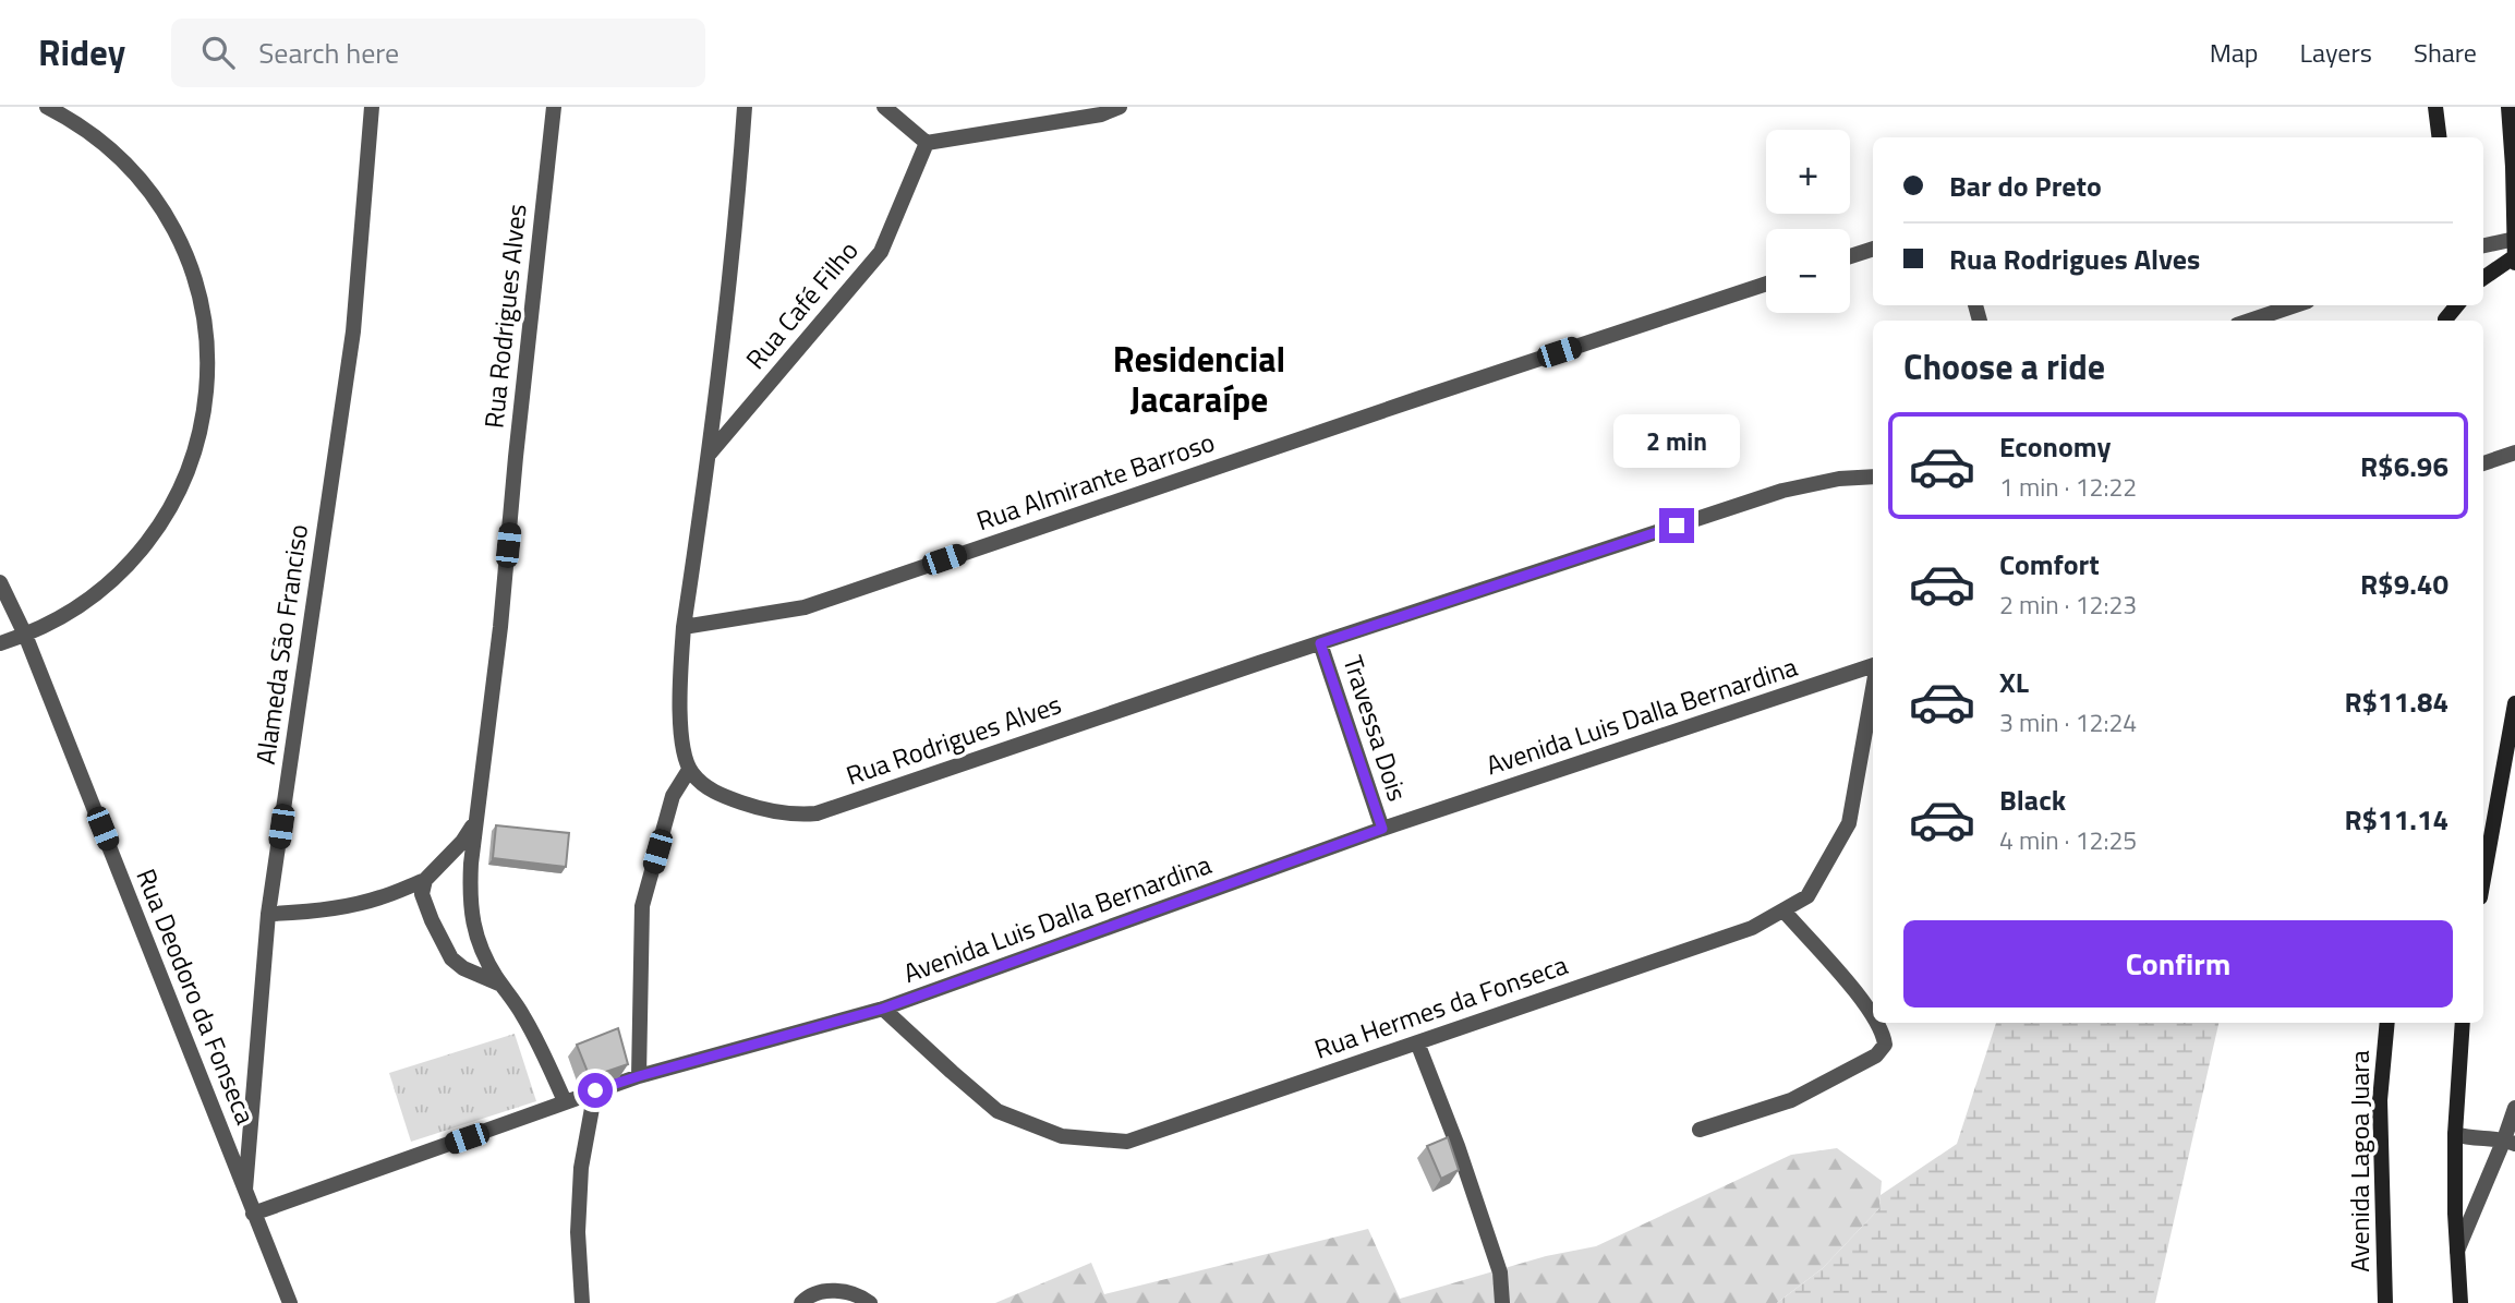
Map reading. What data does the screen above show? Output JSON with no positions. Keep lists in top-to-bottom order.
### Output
{
  "streets": {
    "main road": ["Avenida Lagoa Juara"],
    "street": [
      "Rua Café Filho",
      "Rua Rodrigues Alves",
      "Rua Almirante Barroso",
      "Alameda São Franciso",
      "Avenida Luis Dalla Bernardina",
      "Travessa Dois",
      "Rua Deodoro da Fonseca",
      "Rua Hermes da Fonseca"
    ]
  },
  "crossings": [
    ["Rua Rodrigues Alves", "Avenida Luis Dalla Bernardina"],
    ["Rua Rodrigues Alves", "Travessa Dois"],
    ["Alameda São Franciso", "Rua Deodoro da Fonseca"],
    ["Avenida Luis Dalla Bernardina", "Travessa Dois"],
    ["Avenida Luis Dalla Bernardina", "Rua Deodoro da Fonseca"],
    ["Avenida Luis Dalla Bernardina", "Rua Hermes da Fonseca"]
  ],
  "districts": ["Residencial Jacaraípe"],
  "page": {
    "header": "Ridey",
    "search": "Search here",
    "nav": ["Map", "Layers", "Share"],
    "map_buttons": ["+", "−"],
    "banner": ["Bar do Preto", "Rua Rodrigues Alves"],
    "heading": "Choose a ride",
    "list": [
      {
        "name": "Economy",
        "note": "1 min · 12:22",
        "value": "R$6.96"
      },
      {
        "name": "Comfort",
        "note": "2 min · 12:23",
        "value": "R$9.40"
      },
      {
        "name": "XL",
        "note": "3 min · 12:24",
        "value": "R$11.84"
      },
      {
        "name": "Black",
        "note": "4 min · 12:25",
        "value": "R$11.14"
      }
    ],
    "bubble": "2 min",
    "buttons": "Confirm"
  }
}
